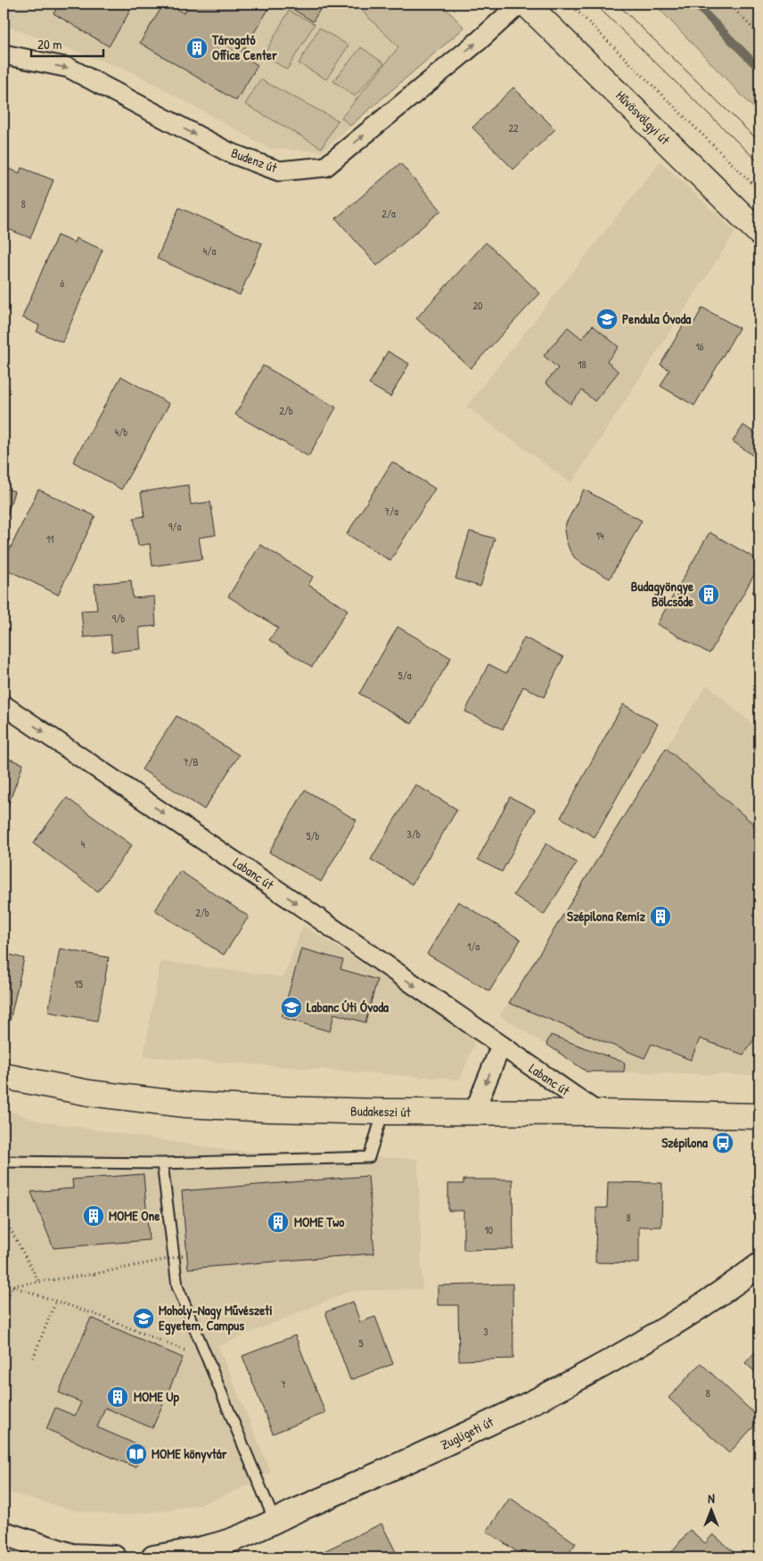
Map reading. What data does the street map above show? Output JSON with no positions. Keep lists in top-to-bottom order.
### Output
{
  "streets": {
    "main road": ["Hűvösvölgyi út", "Budakeszi út"],
    "street": ["Budenz út", "Labanc út", "Zugligeti út"]
  },
  "crossings": [
    ["Labanc út", "Budakeszi út"]
  ],
  "one_way": ["Budenz út", "Labanc út"],
  "places": {
    "building": [
      "Tárogató Office Center",
      "Budagyöngye Bölcsőde",
      "Szépilona Remíz",
      "MOME One",
      "MOME Two",
      "MOME Up"
    ],
    "school or university": ["Pendula Óvoda", "Labanc Úti Óvoda", "Moholy-Nagy Művészeti Egyetem, Campus"],
    "bus stop": ["Szépilona"],
    "library": ["MOME könyvtár"]
  },
  "house_numbers": [
    "22",
    "8",
    "2/a",
    "4/a",
    "6",
    "20",
    "16",
    "18",
    "2/b",
    "4/b",
    "7/a",
    "9/a",
    "14",
    "11",
    "9/b",
    "5/a",
    "7/B",
    "3/b",
    "5/b",
    "4",
    "2/b",
    "1/a",
    "15",
    "8",
    "10",
    "3",
    "5",
    "7",
    "8"
  ],
  "scale_bar": "20 m",
  "north": "top"
}
